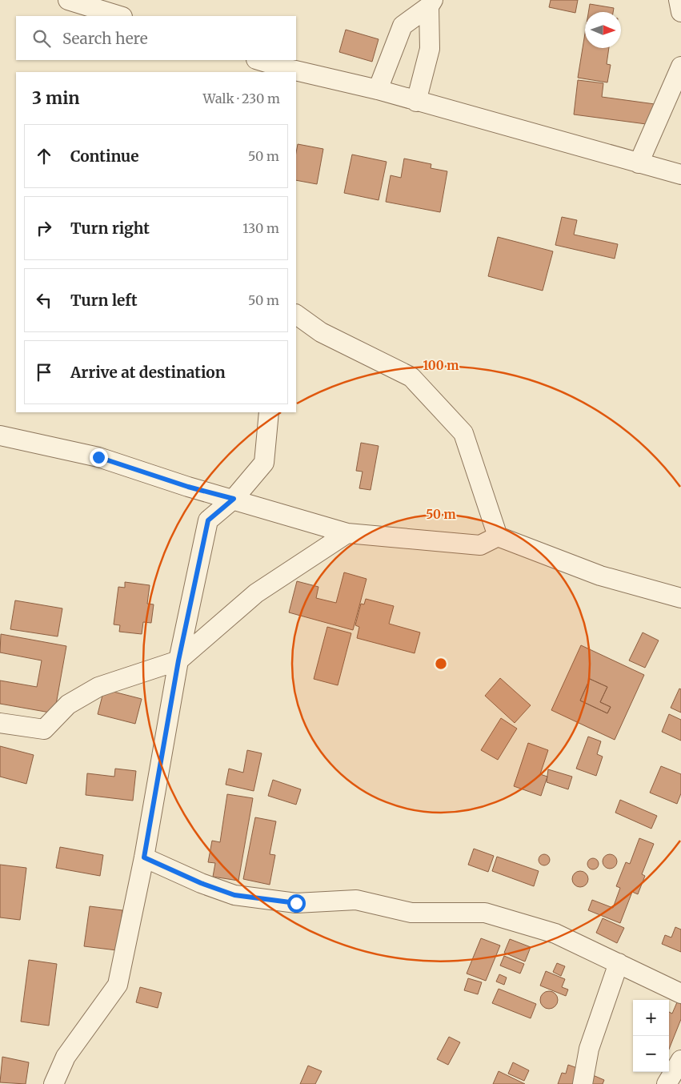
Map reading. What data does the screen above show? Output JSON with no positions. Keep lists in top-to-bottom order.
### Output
{
  "north": "right",
  "page": {
    "search": "Search here",
    "heading": ["3 min", "Walk · 230 m"],
    "list": [
      ["Continue", "50 m"],
      ["Turn right", "130 m"],
      ["Turn left", "50 m"],
      "Arrive at destination"
    ],
    "map_buttons": ["+", "−"]
  },
  "rings": ["100 m", "50 m"]
}
